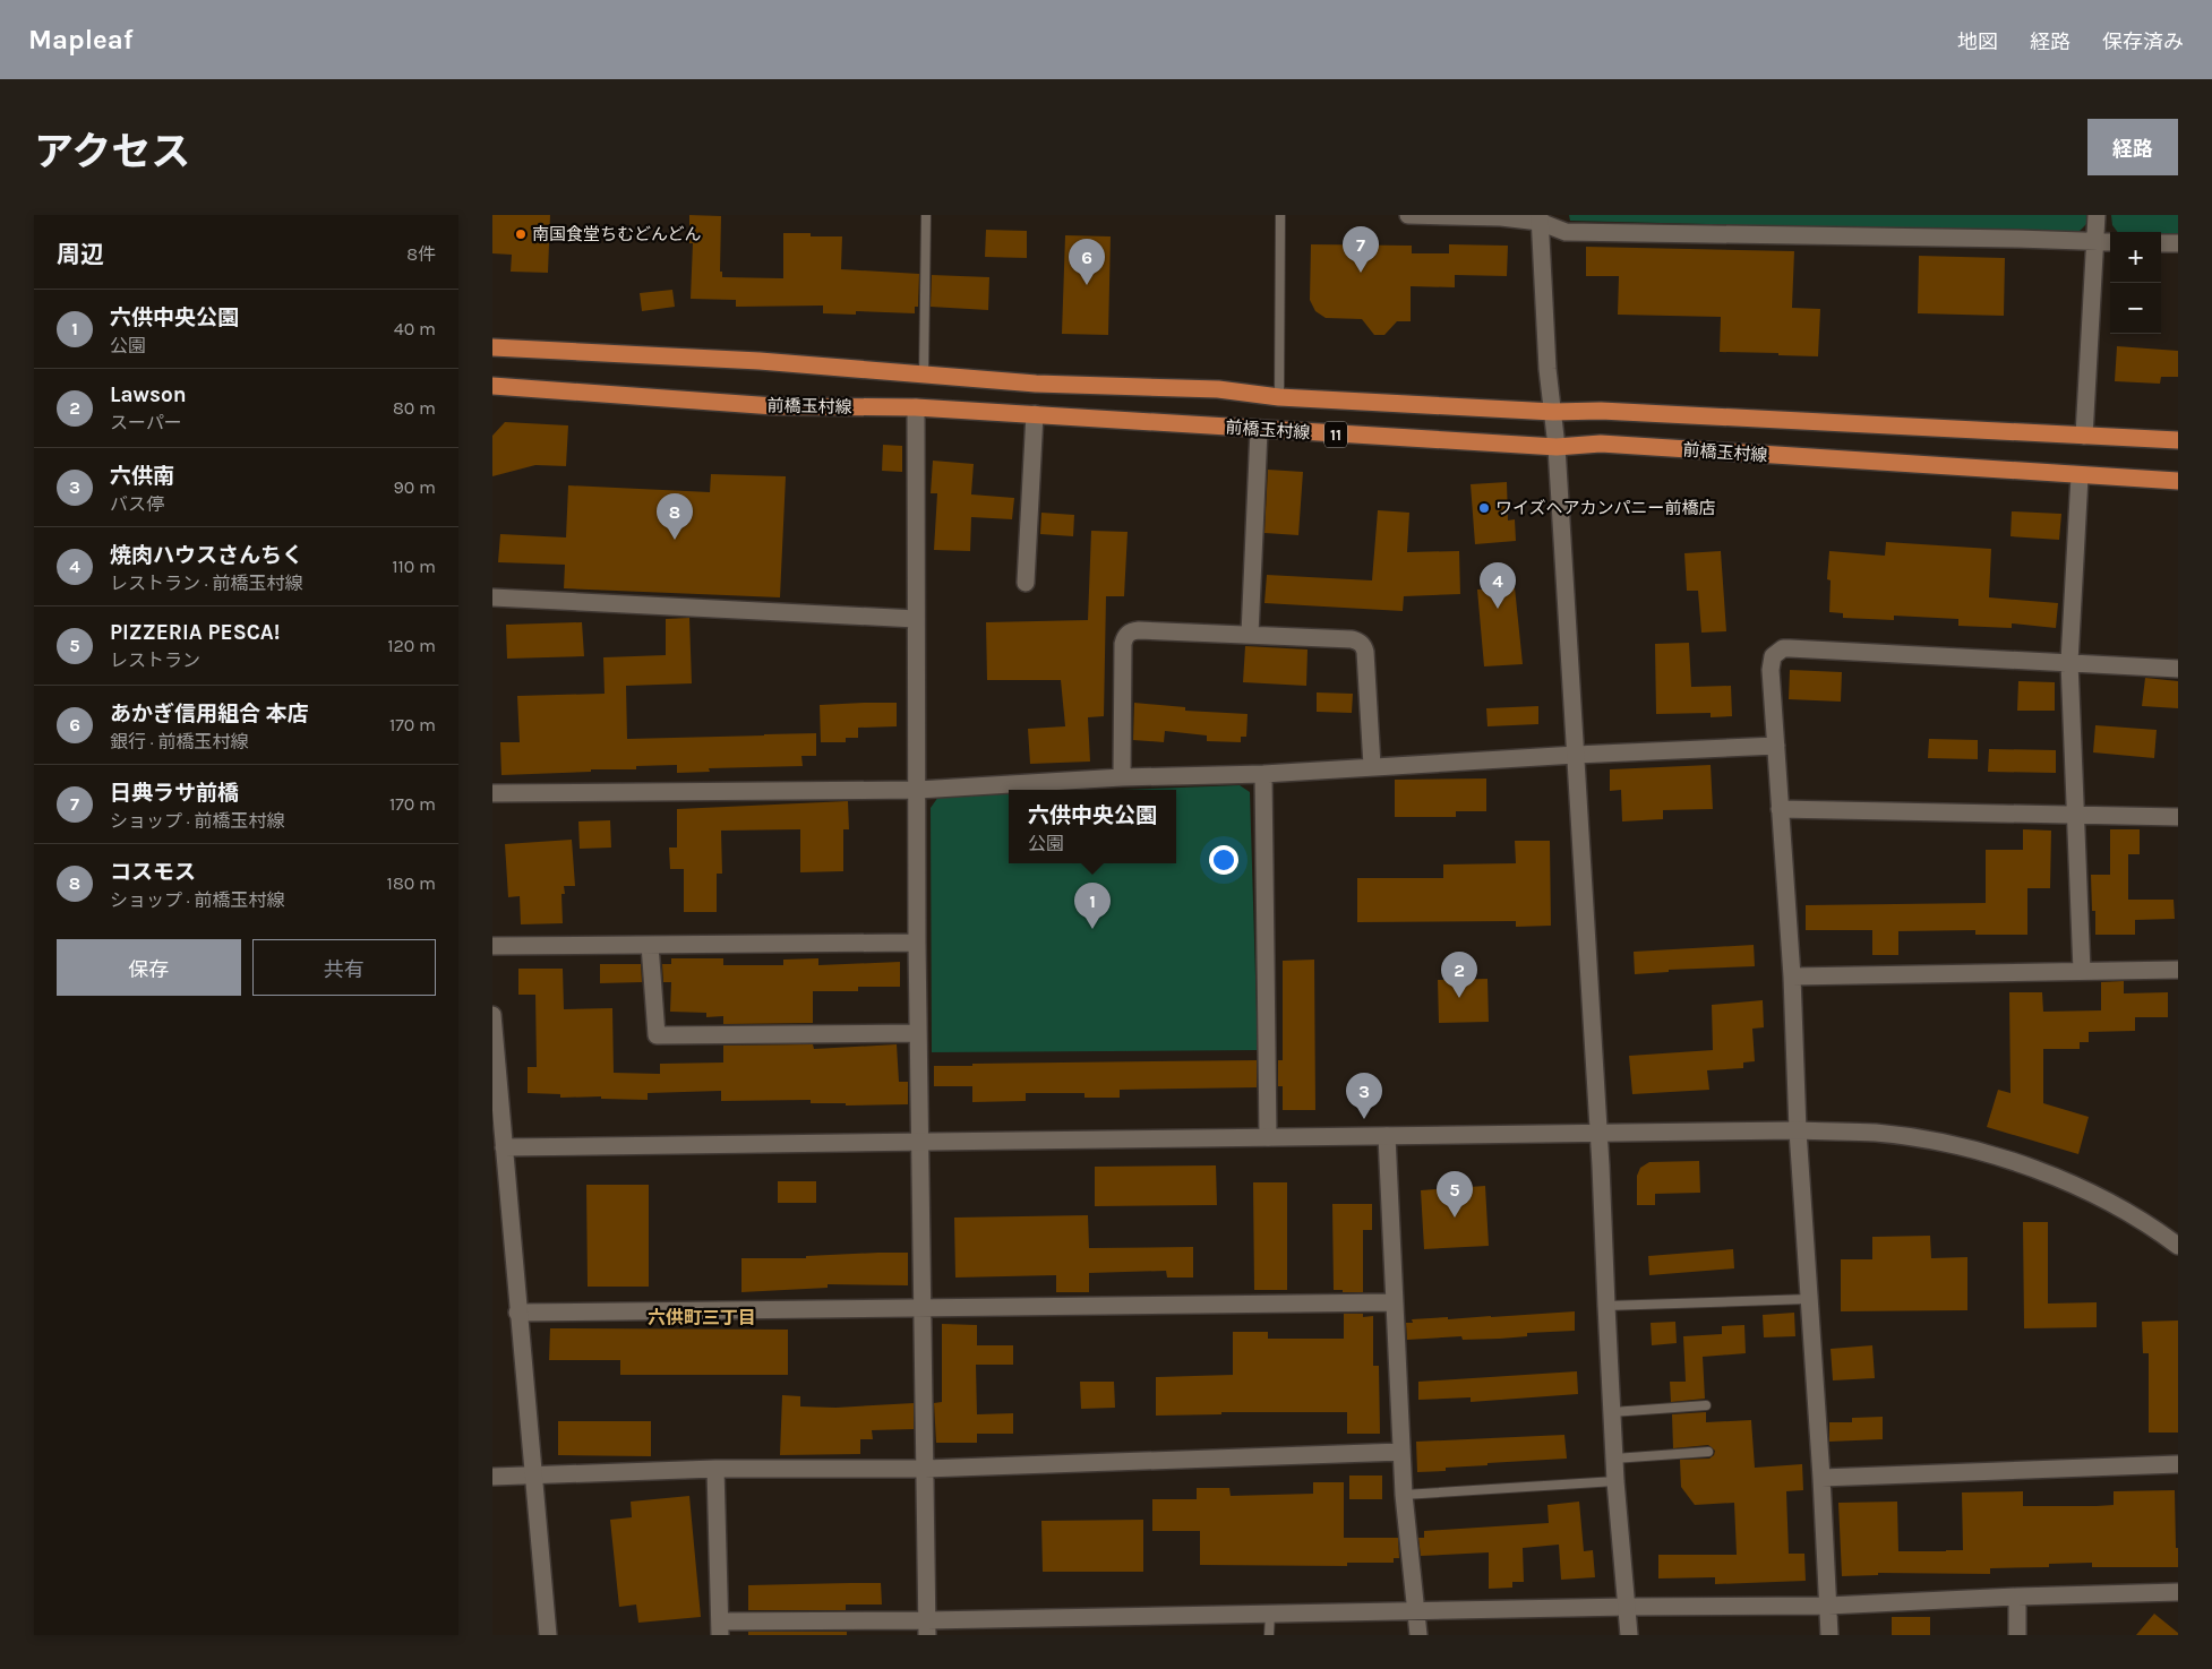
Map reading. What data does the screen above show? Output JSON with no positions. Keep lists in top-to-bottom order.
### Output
{
  "streets": {
    "main road": ["前橋玉村線", "11"]
  },
  "districts": ["六供町三丁目"],
  "places": ["南国食堂ちむどんどん", "ワイズヘアカンパニー前橋店"],
  "page": {
    "header": "Mapleaf",
    "nav": ["地図", "経路", "保存済み"],
    "title": "アクセス",
    "buttons": [
      "経路",
      ["保存", "共有"]
    ],
    "heading": ["周辺", "8件"],
    "pins": [
      "7",
      "6",
      "8",
      "4",
      "1",
      "2",
      "3",
      "5"
    ],
    "map_buttons": ["+", "−"],
    "list": [
      {
        "mark": "1",
        "name": "六供中央公園",
        "note": "公園",
        "value": "40 m"
      },
      {
        "mark": "2",
        "name": "Lawson",
        "note": "スーパー",
        "value": "80 m"
      },
      {
        "mark": "3",
        "name": "六供南",
        "note": "バス停",
        "value": "90 m"
      },
      {
        "mark": "4",
        "name": "焼肉ハウスさんちく",
        "note": "レストラン · 前橋玉村線",
        "value": "110 m"
      },
      {
        "mark": "5",
        "name": "PIZZERIA PESCA!",
        "note": "レストラン",
        "value": "120 m"
      },
      {
        "mark": "6",
        "name": "あかぎ信用組合 本店",
        "note": "銀行 · 前橋玉村線",
        "value": "170 m"
      },
      {
        "mark": "7",
        "name": "日典ラサ前橋",
        "note": "ショップ · 前橋玉村線",
        "value": "170 m"
      },
      {
        "mark": "8",
        "name": "コスモス",
        "note": "ショップ · 前橋玉村線",
        "value": "180 m"
      }
    ],
    "popup": ["六供中央公園", "公園"]
  }
}
